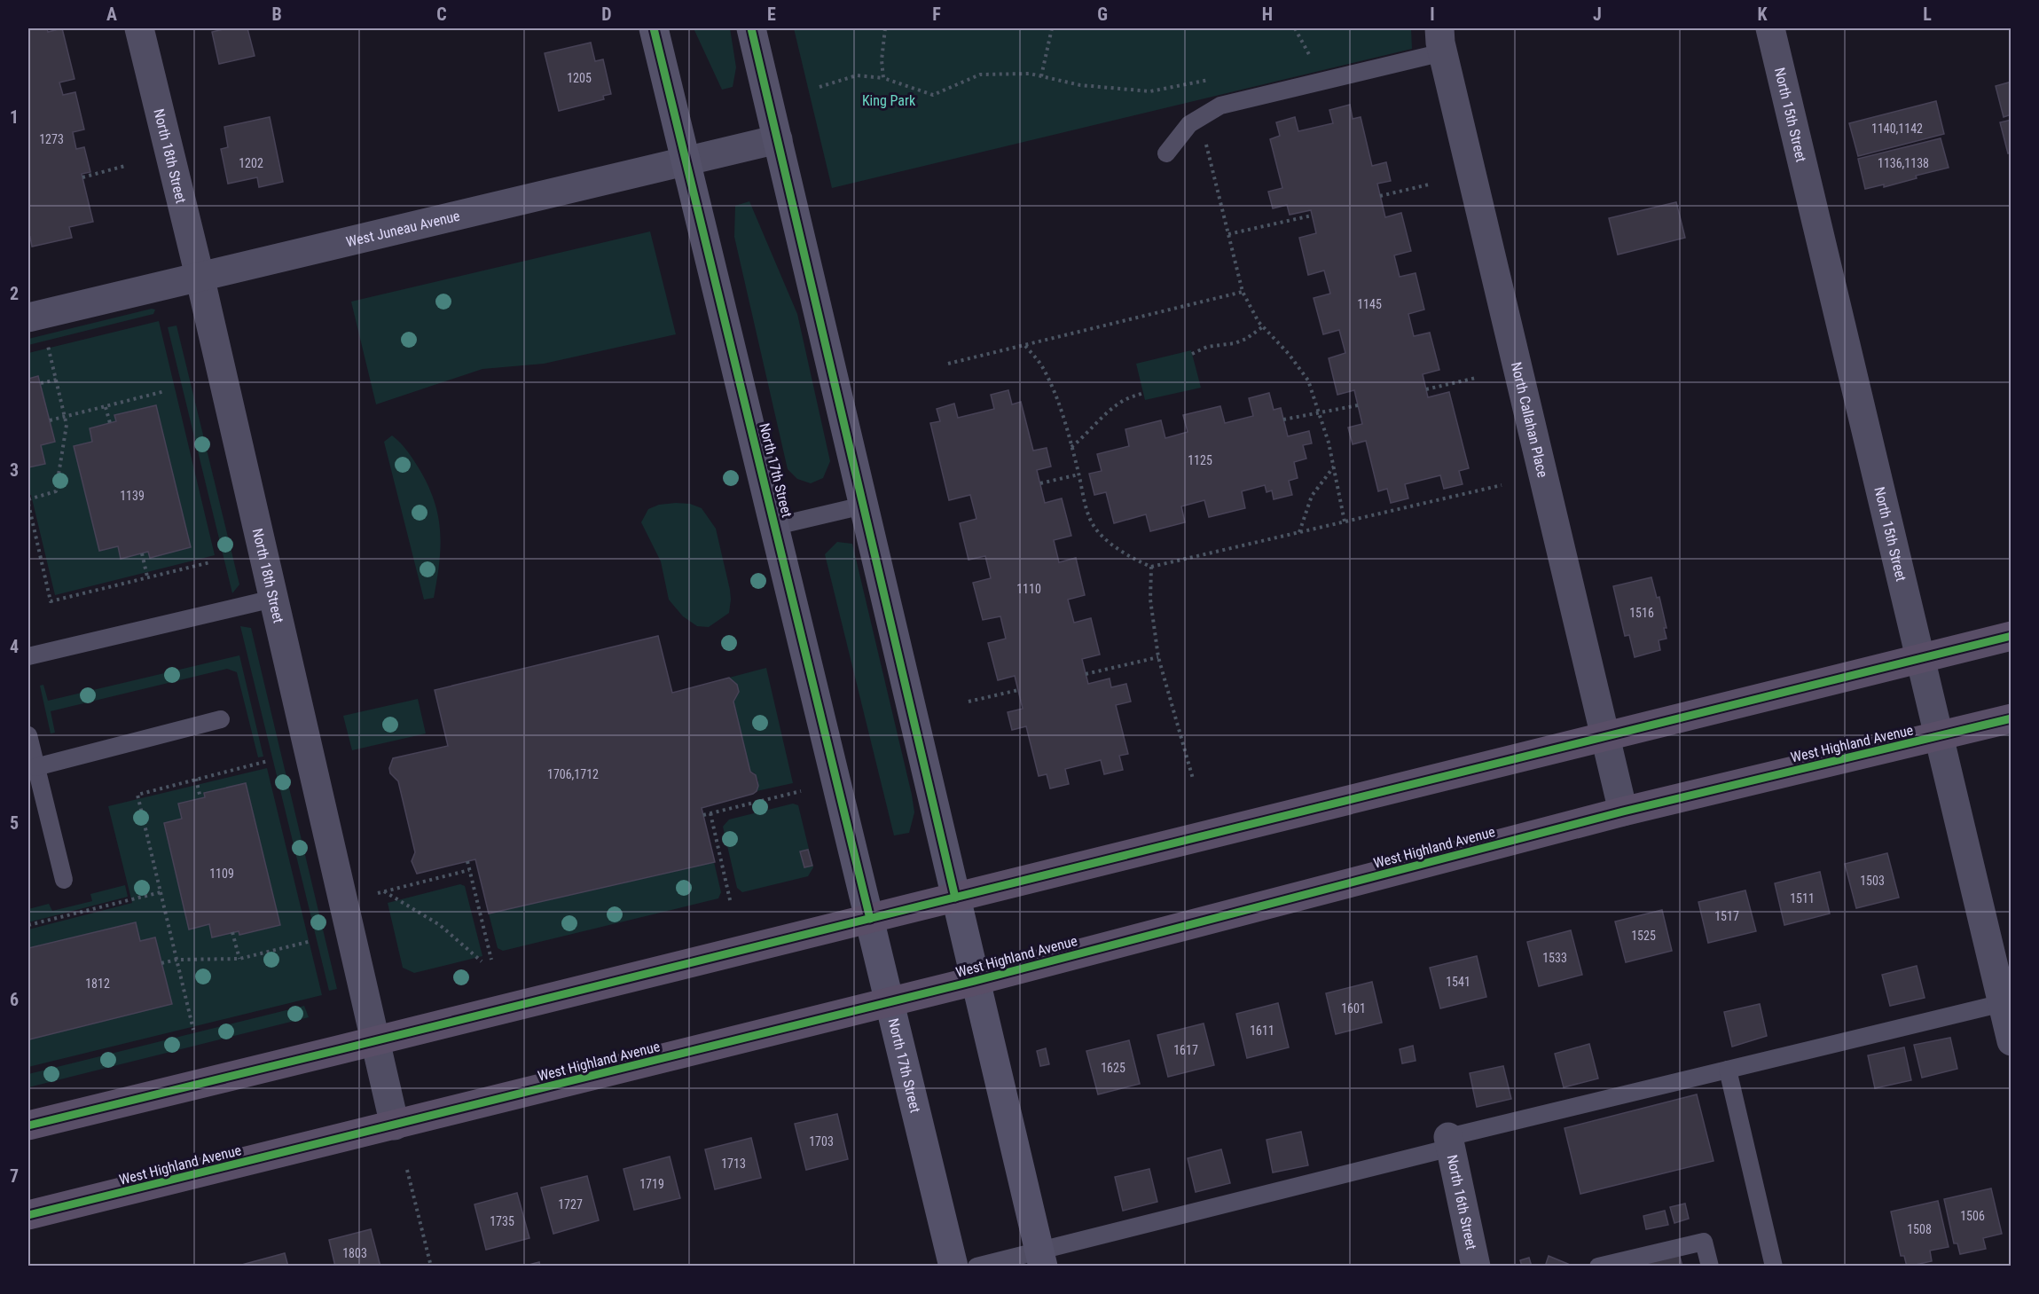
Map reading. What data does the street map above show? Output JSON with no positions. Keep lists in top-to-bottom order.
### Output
{
  "streets": {
    "main road": ["North 17th Street", "West Highland Avenue"],
    "street": [
      "North 15th Street",
      "North 18th Street",
      "West Juneau Avenue",
      "North Callahan Place",
      "North 16th Street"
    ]
  },
  "crossings": [
    ["North 15th Street", "West Highland Avenue"],
    ["North 18th Street", "West Juneau Avenue"],
    ["North 18th Street", "West Highland Avenue"],
    ["West Juneau Avenue", "North 17th Street"],
    ["North Callahan Place", "West Highland Avenue"],
    ["North 17th Street", "West Highland Avenue"]
  ],
  "parks": ["King Park"],
  "house_numbers": [
    "1205",
    "1140,1142",
    "1273",
    "1202",
    "1136,1138",
    "1145",
    "1125",
    "1139",
    "1110",
    "1516",
    "1706,1712",
    "1109",
    "1503",
    "1511",
    "1517",
    "1525",
    "1533",
    "1541",
    "1812",
    "1601",
    "1611",
    "1617",
    "1625",
    "1703",
    "1713",
    "1719",
    "1727",
    "1506",
    "1735",
    "1508",
    "1803"
  ],
  "grid": {
    "columns": [
      "A",
      "B",
      "C",
      "D",
      "E",
      "F",
      "G",
      "H",
      "I",
      "J",
      "K",
      "L"
    ],
    "rows": [
      "1",
      "2",
      "3",
      "4",
      "5",
      "6",
      "7"
    ]
  }
}
